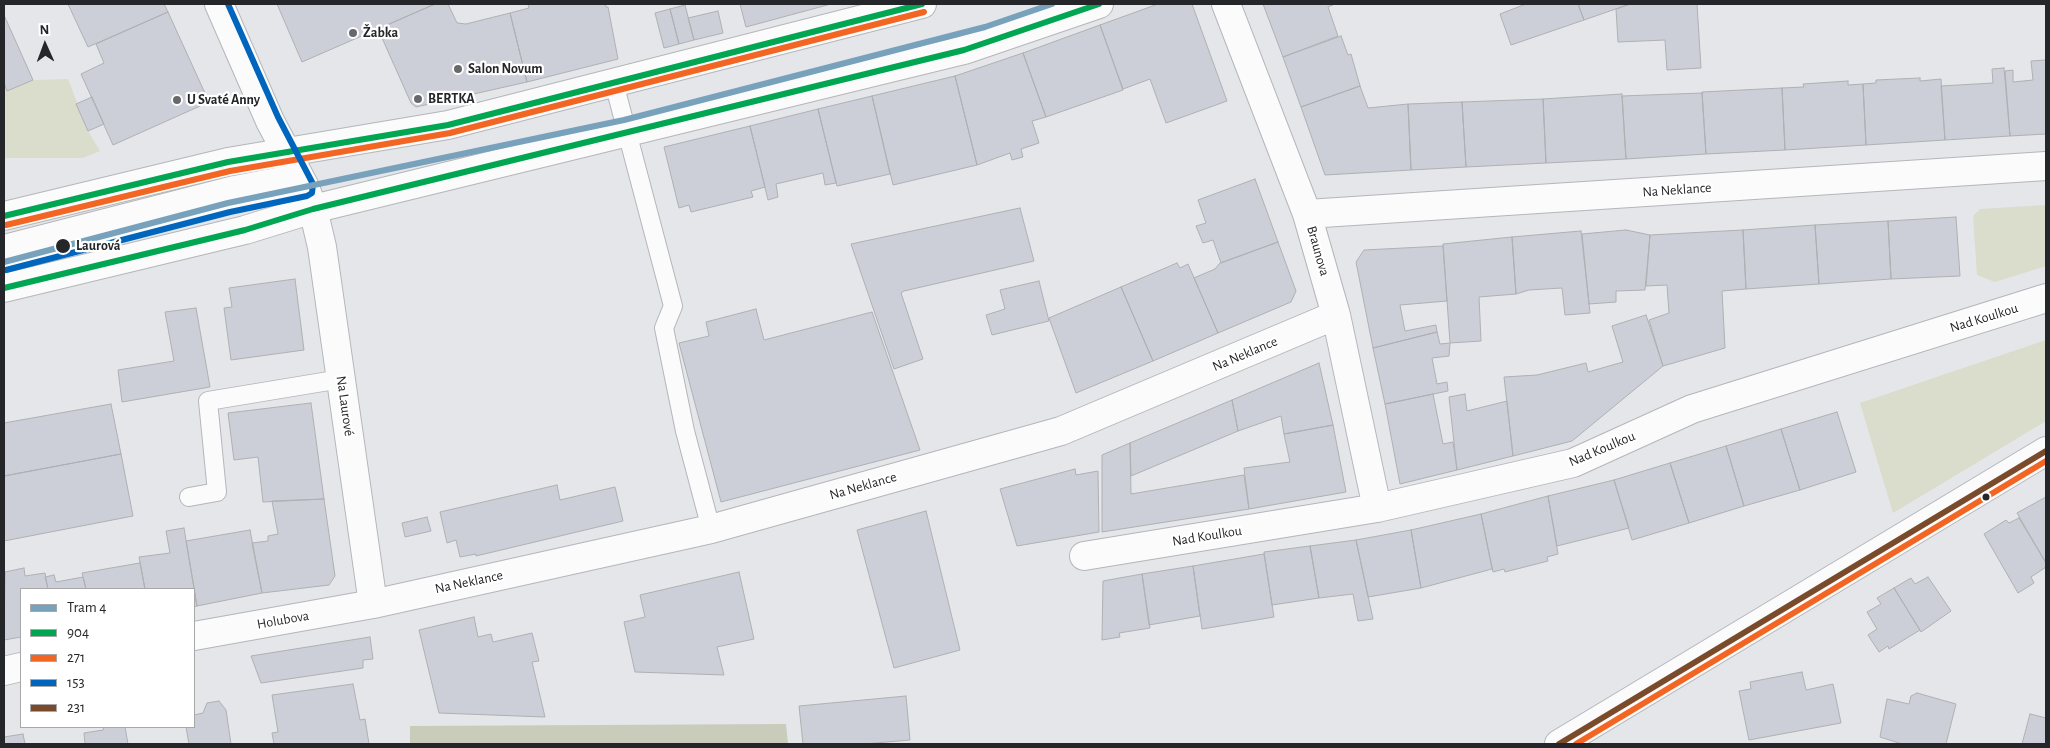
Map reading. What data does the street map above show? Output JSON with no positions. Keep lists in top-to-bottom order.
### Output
{
  "streets": {
    "street": [
      "Na Neklance",
      "Braunova",
      "Nad Koulkou",
      "Na Laurové",
      "Holubova"
    ]
  },
  "crossings": [
    ["Na Neklance", "Braunova"],
    ["Na Neklance", "Na Laurové"],
    ["Na Neklance", "Holubova"],
    ["Braunova", "Nad Koulkou"],
    ["Na Laurové", "Holubova"]
  ],
  "places": [
    "Žabka",
    "Salon Novum",
    "BERTKA",
    "U Svaté Anny",
    "Laurová"
  ],
  "lines": [
    "tram line 4",
    "transit line 904",
    "transit line 153",
    "transit line 271",
    "transit line 231"
  ],
  "legend": [
    "Tram 4",
    "904",
    "271",
    "153",
    "231"
  ],
  "north": "top"
}
